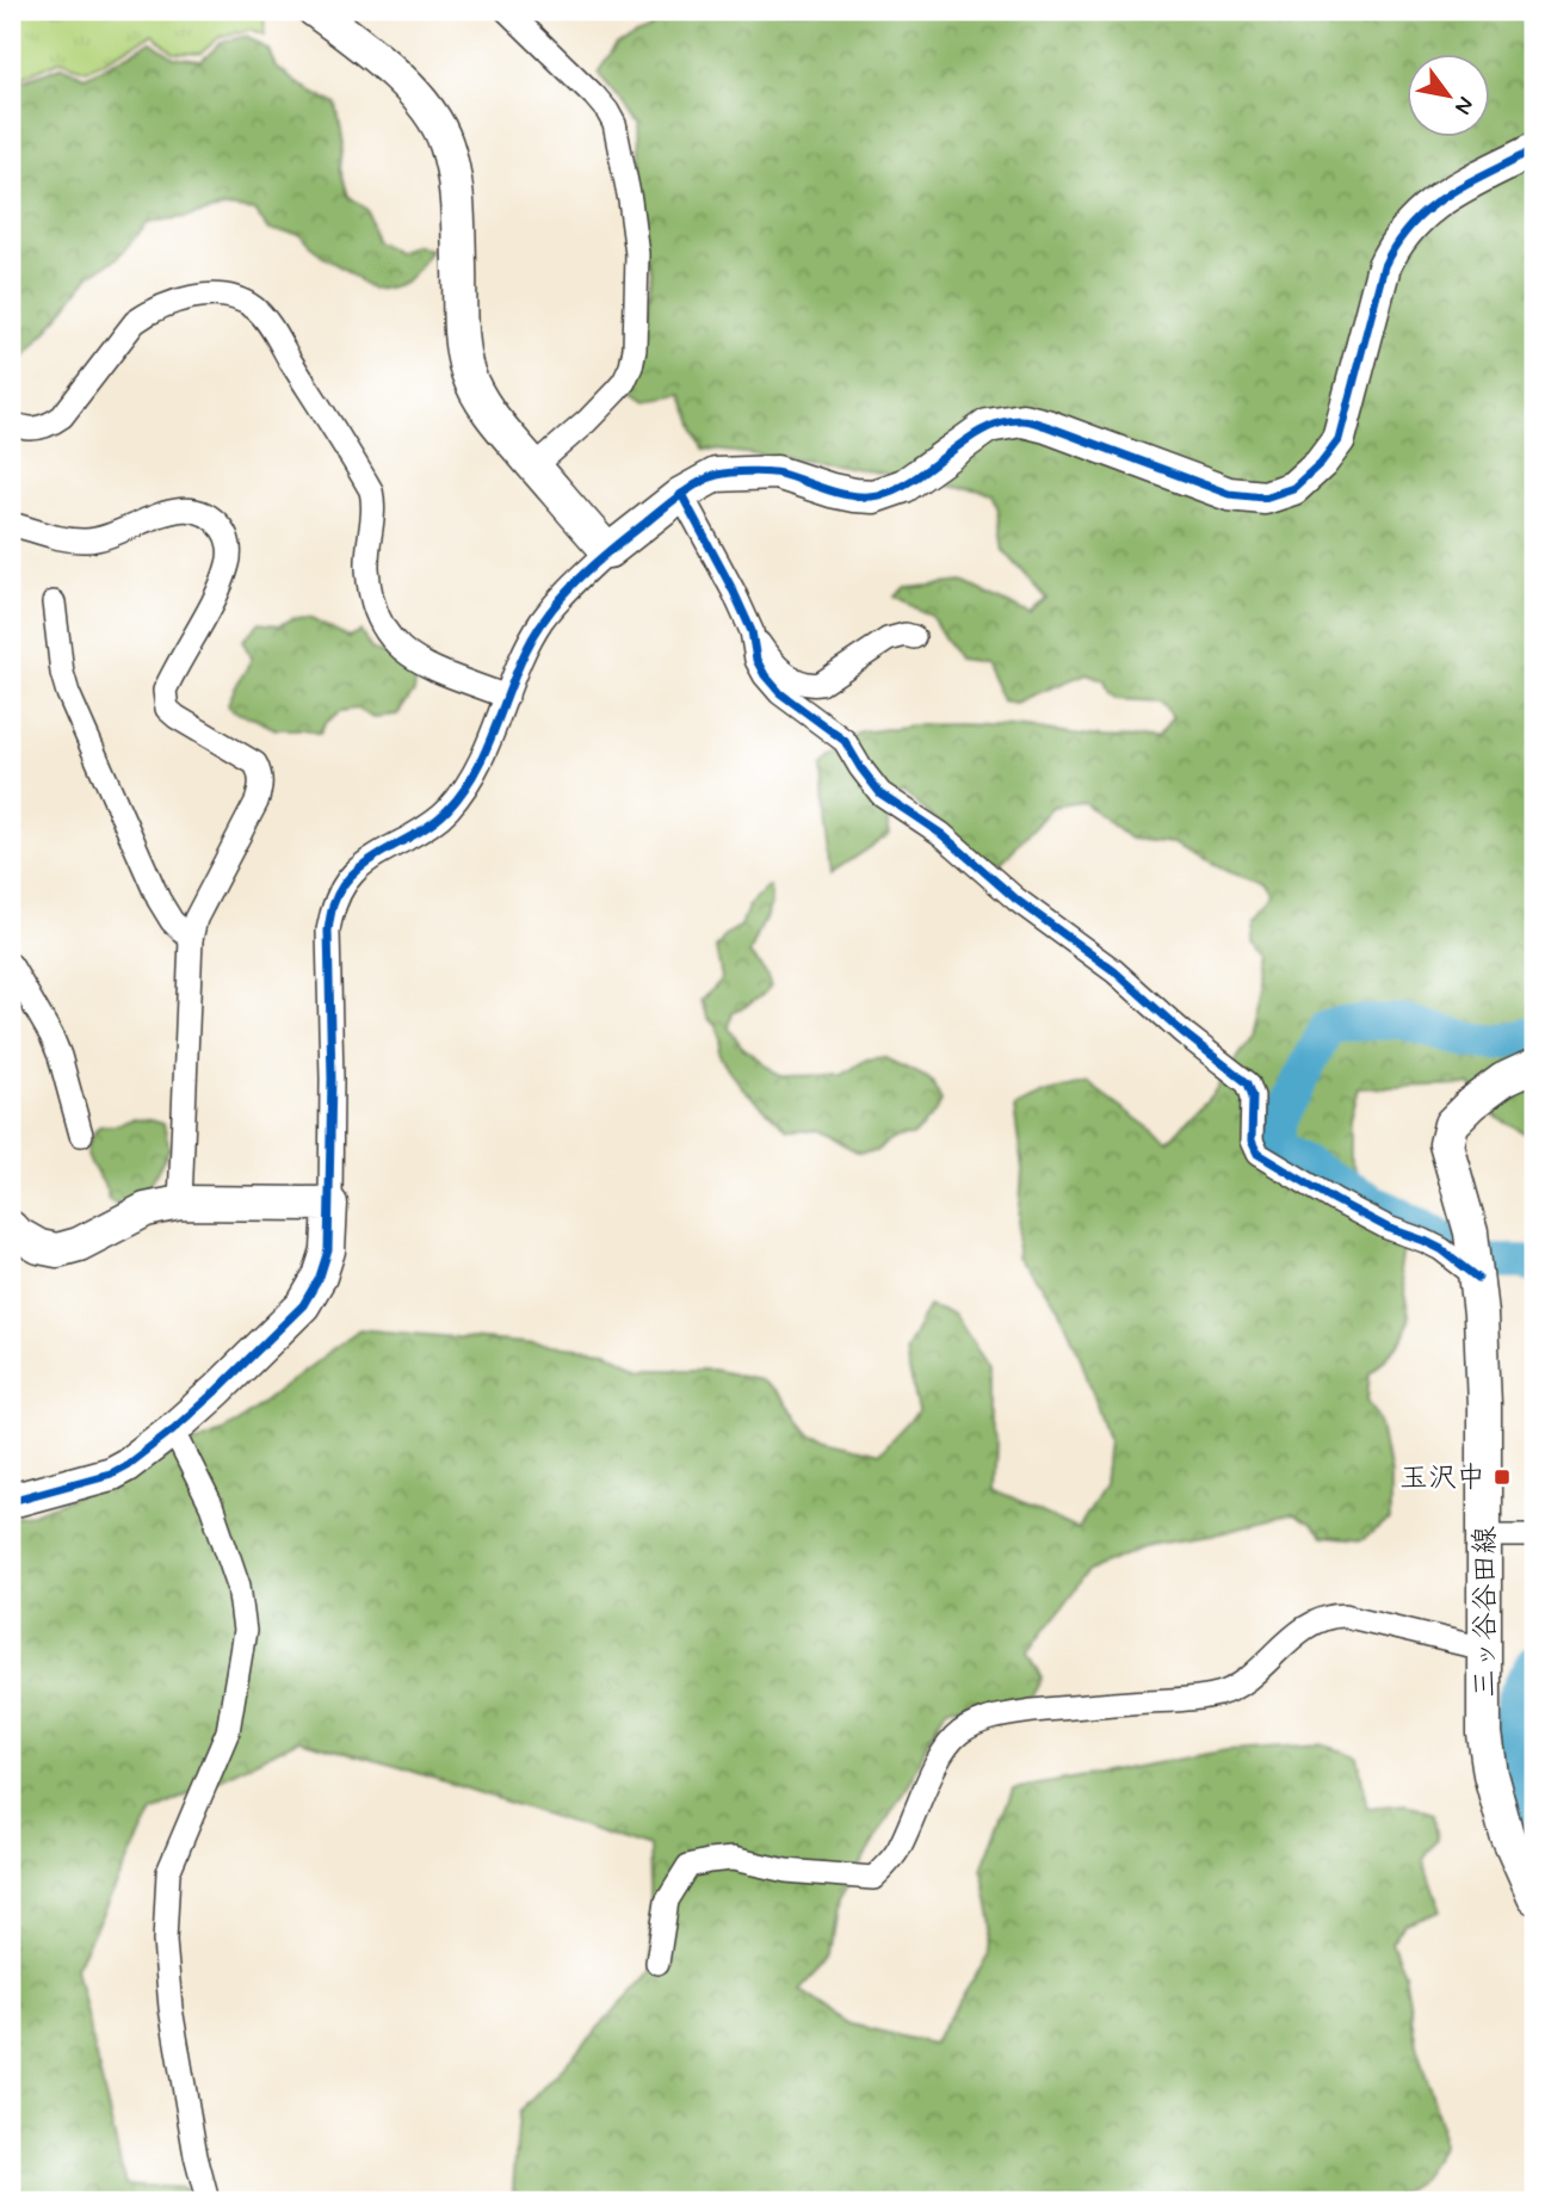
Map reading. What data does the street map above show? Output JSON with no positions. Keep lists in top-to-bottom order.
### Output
{
  "streets": {
    "street": ["三ッ谷谷田線"]
  },
  "places": {
    "transit": ["玉沢中"]
  },
  "north": "bottom right"
}
